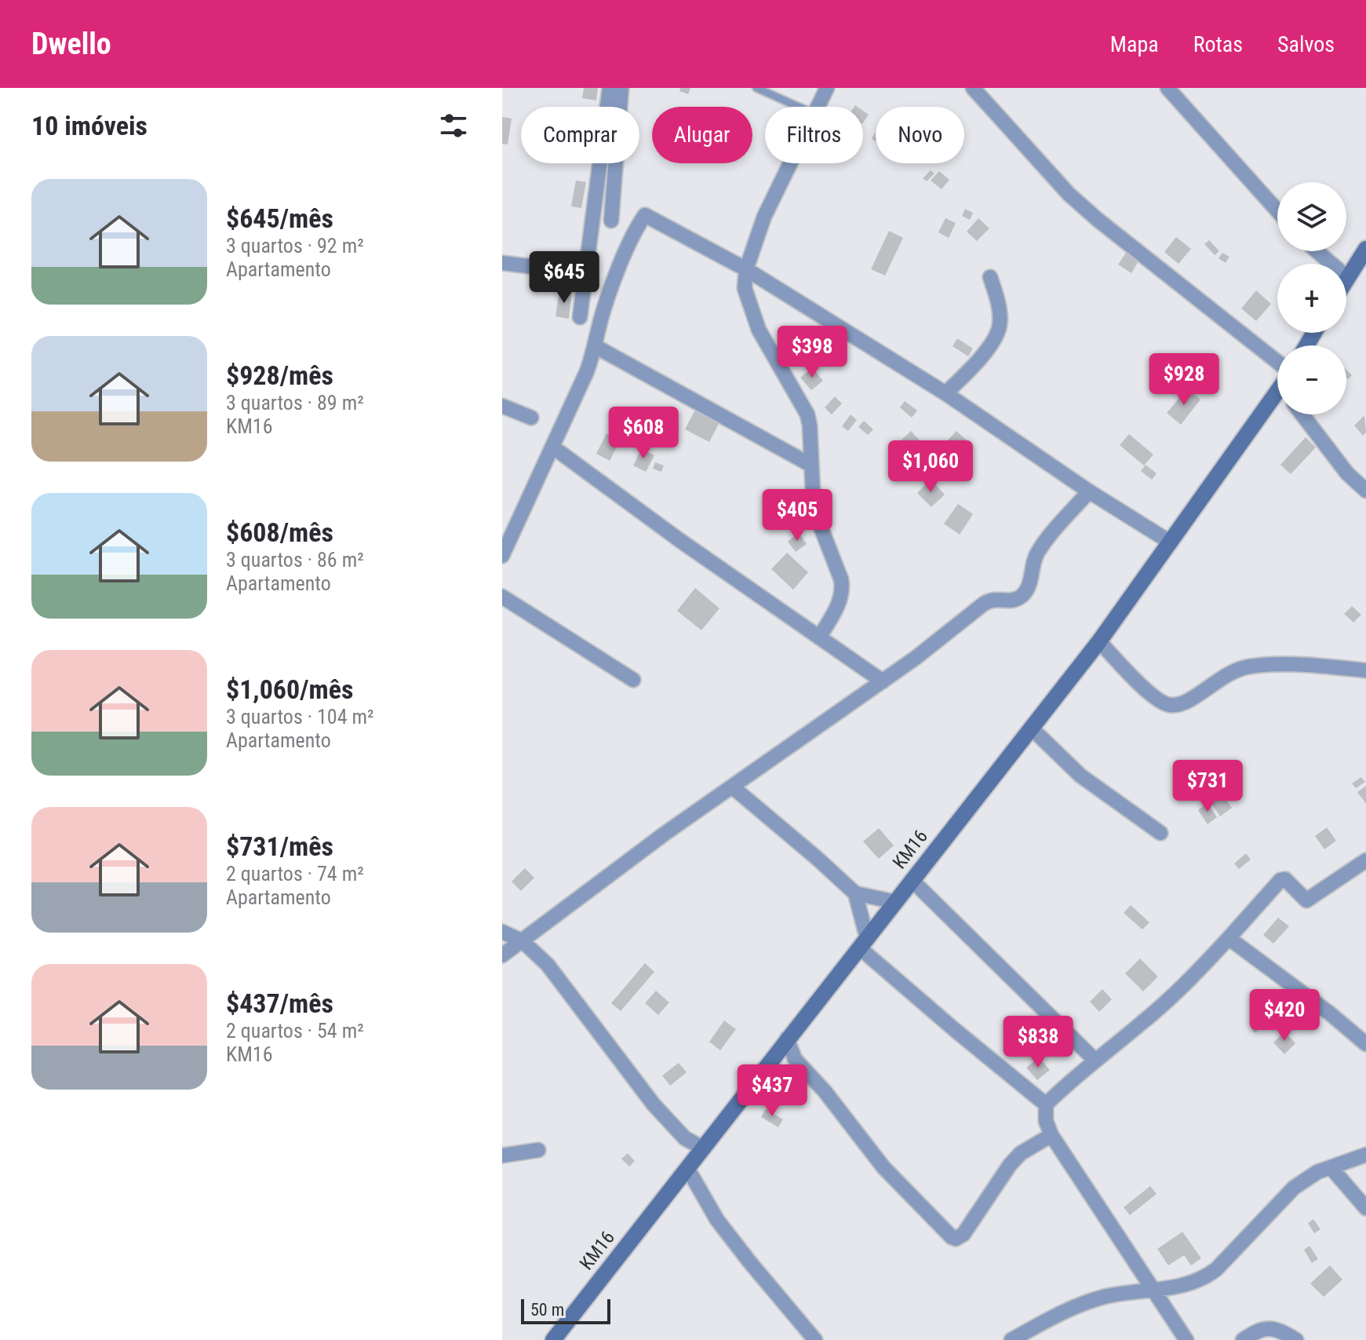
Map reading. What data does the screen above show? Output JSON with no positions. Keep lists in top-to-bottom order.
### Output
{
  "streets": {
    "street": ["KM16"]
  },
  "scale_bar": "50 m",
  "page": {
    "header": "Dwello",
    "nav": ["Mapa", "Rotas", "Salvos"],
    "heading": "10 imóveis",
    "chip": [
      "Comprar",
      "Alugar",
      "Filtros",
      "Novo"
    ],
    "list": [
      {
        "name": "$645/mês",
        "note": "3 quartos · 92 m² · Apartamento"
      },
      {
        "name": "$928/mês",
        "note": "3 quartos · 89 m² · KM16"
      },
      {
        "name": "$608/mês",
        "note": "3 quartos · 86 m² · Apartamento"
      },
      {
        "name": "$1,060/mês",
        "note": "3 quartos · 104 m² · Apartamento"
      },
      {
        "name": "$731/mês",
        "note": "2 quartos · 74 m² · Apartamento"
      },
      {
        "name": "$437/mês",
        "note": "2 quartos · 54 m² · KM16"
      }
    ],
    "map_buttons": ["+", "−"],
    "price": [
      "$645",
      "$398",
      "$928",
      "$608",
      "$1,060",
      "$405",
      "$731",
      "$420",
      "$838",
      "$437"
    ],
    "scale": "50 m"
  }
}
